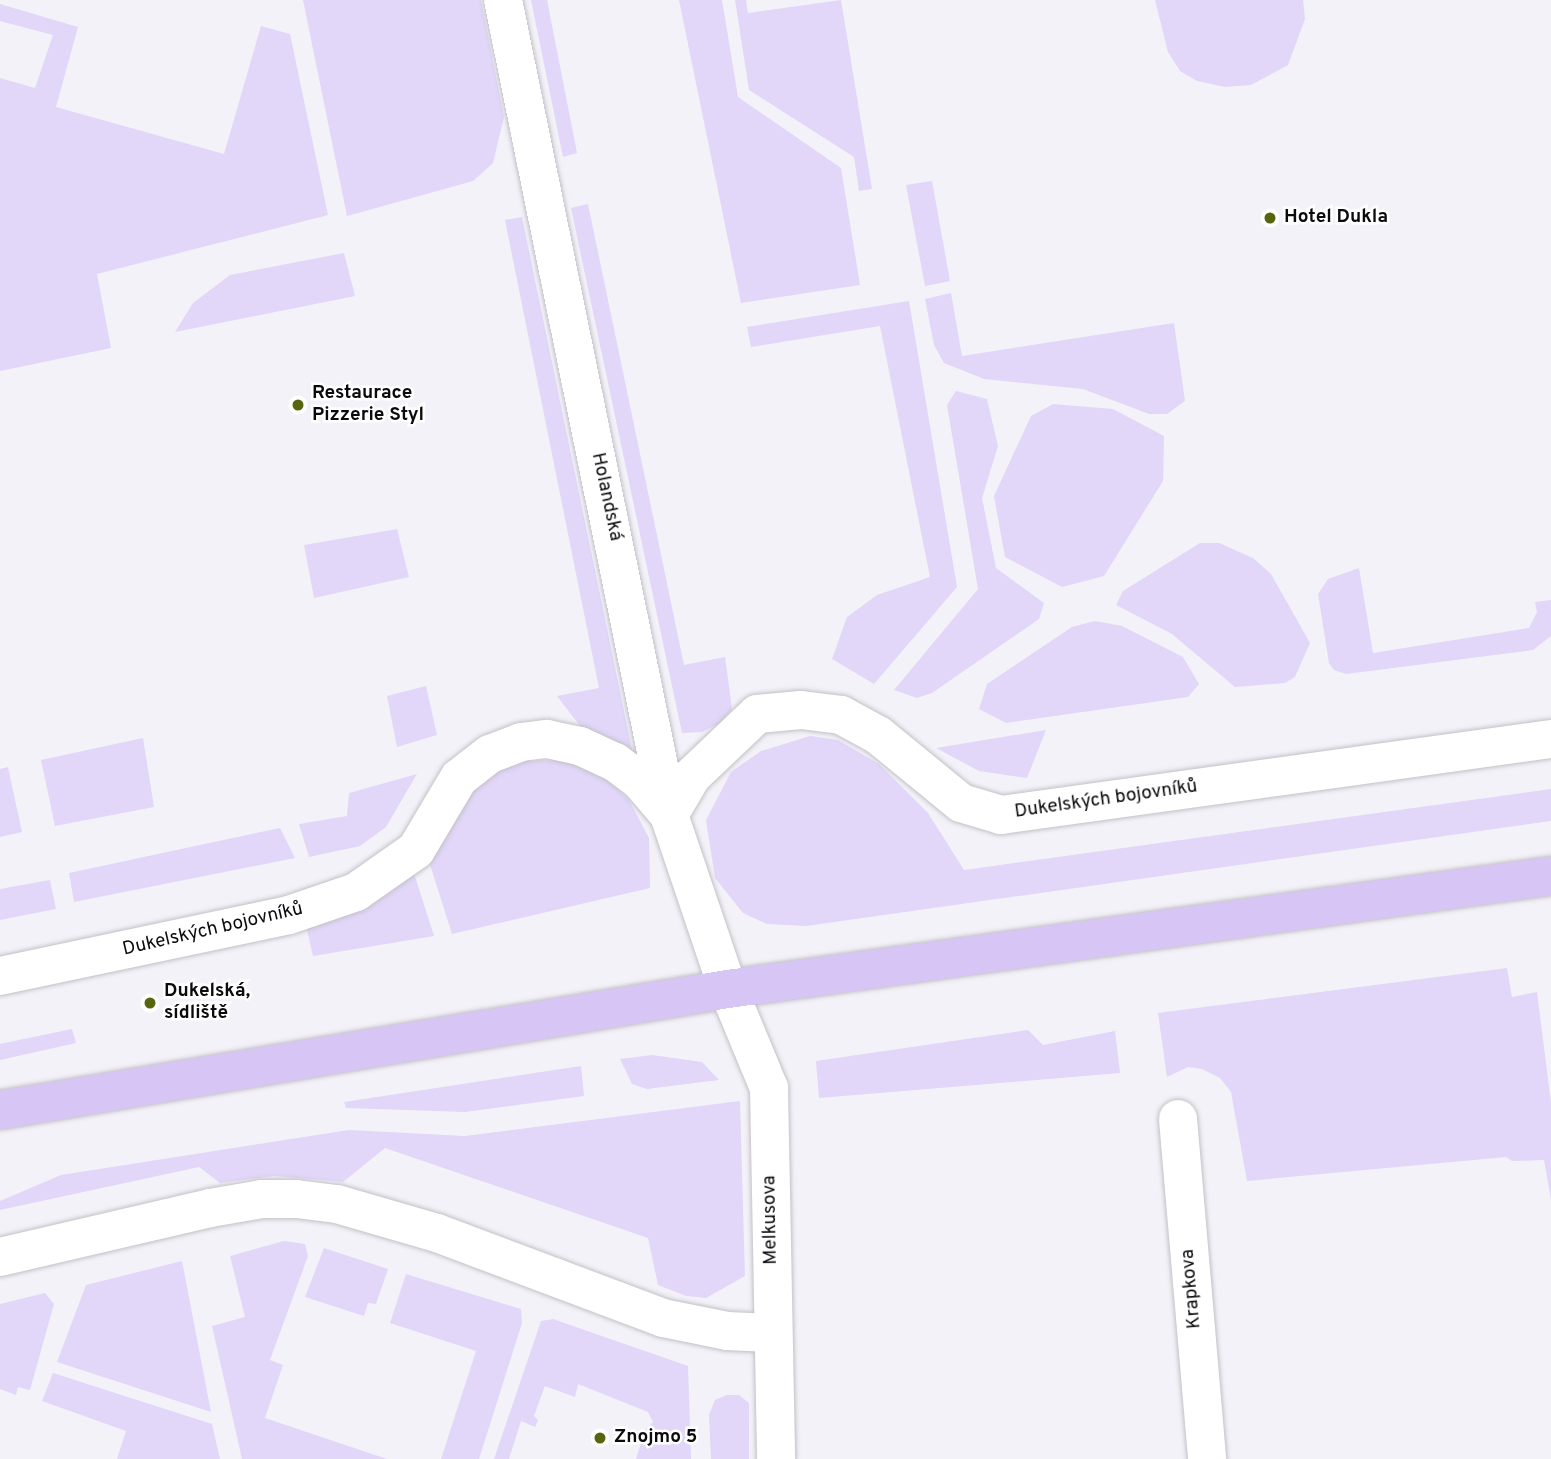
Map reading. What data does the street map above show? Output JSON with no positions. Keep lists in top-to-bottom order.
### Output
{
  "streets": {
    "street": [
      "Holandská",
      "Dukelských bojovníků",
      "Melkusova",
      "Krapkova"
    ]
  },
  "crossings": [
    ["Holandská", "Dukelských bojovníků"],
    ["Holandská", "Melkusova"]
  ],
  "places": [
    "Hotel Dukla",
    "Restaurace Pizzerie Styl",
    "Dukelská, sídliště",
    "Znojmo 5"
  ]
}
